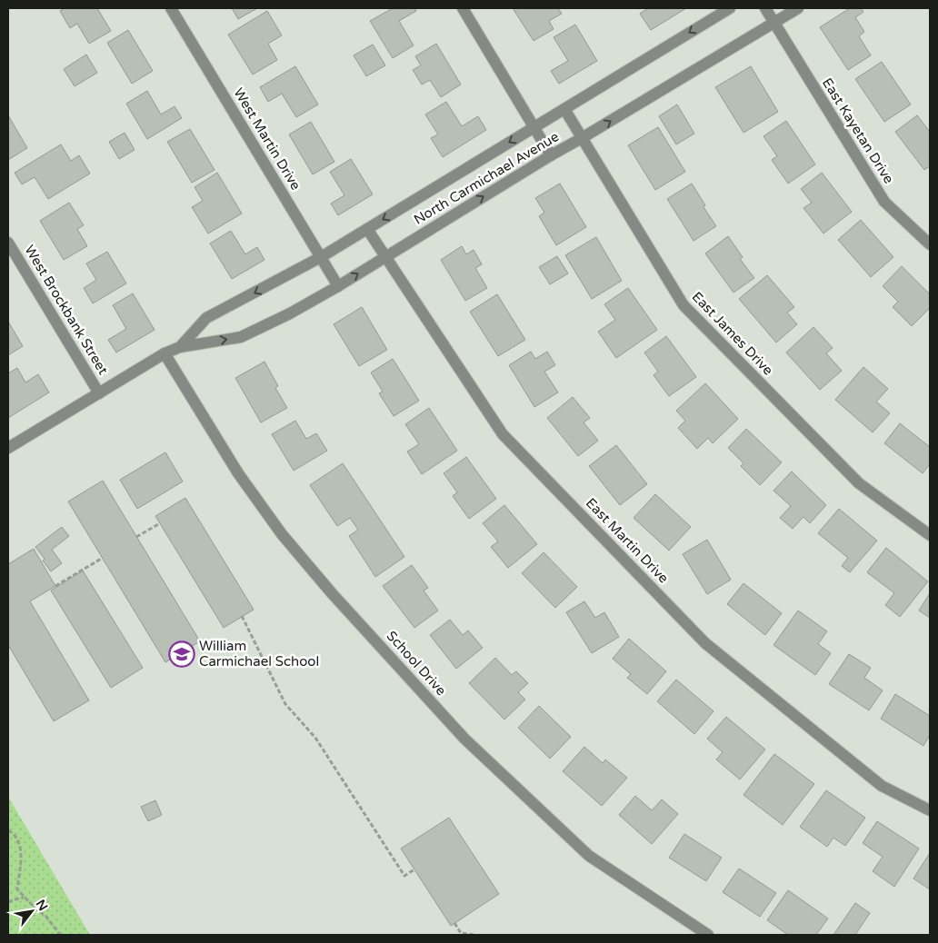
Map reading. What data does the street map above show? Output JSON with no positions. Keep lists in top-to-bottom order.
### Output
{
  "streets": {
    "street": [
      "East Kayetan Drive",
      "West Martin Drive",
      "North Carmichael Avenue",
      "West Brockbank Street",
      "East James Drive",
      "East Martin Drive",
      "School Drive"
    ]
  },
  "crossings": [
    ["East Kayetan Drive", "North Carmichael Avenue"],
    ["West Martin Drive", "North Carmichael Avenue"],
    ["North Carmichael Avenue", "West Brockbank Street"],
    ["North Carmichael Avenue", "East James Drive"],
    ["North Carmichael Avenue", "East Martin Drive"],
    ["North Carmichael Avenue", "School Drive"]
  ],
  "places": {
    "school or university": ["William Carmichael School"]
  },
  "north": "top right"
}
